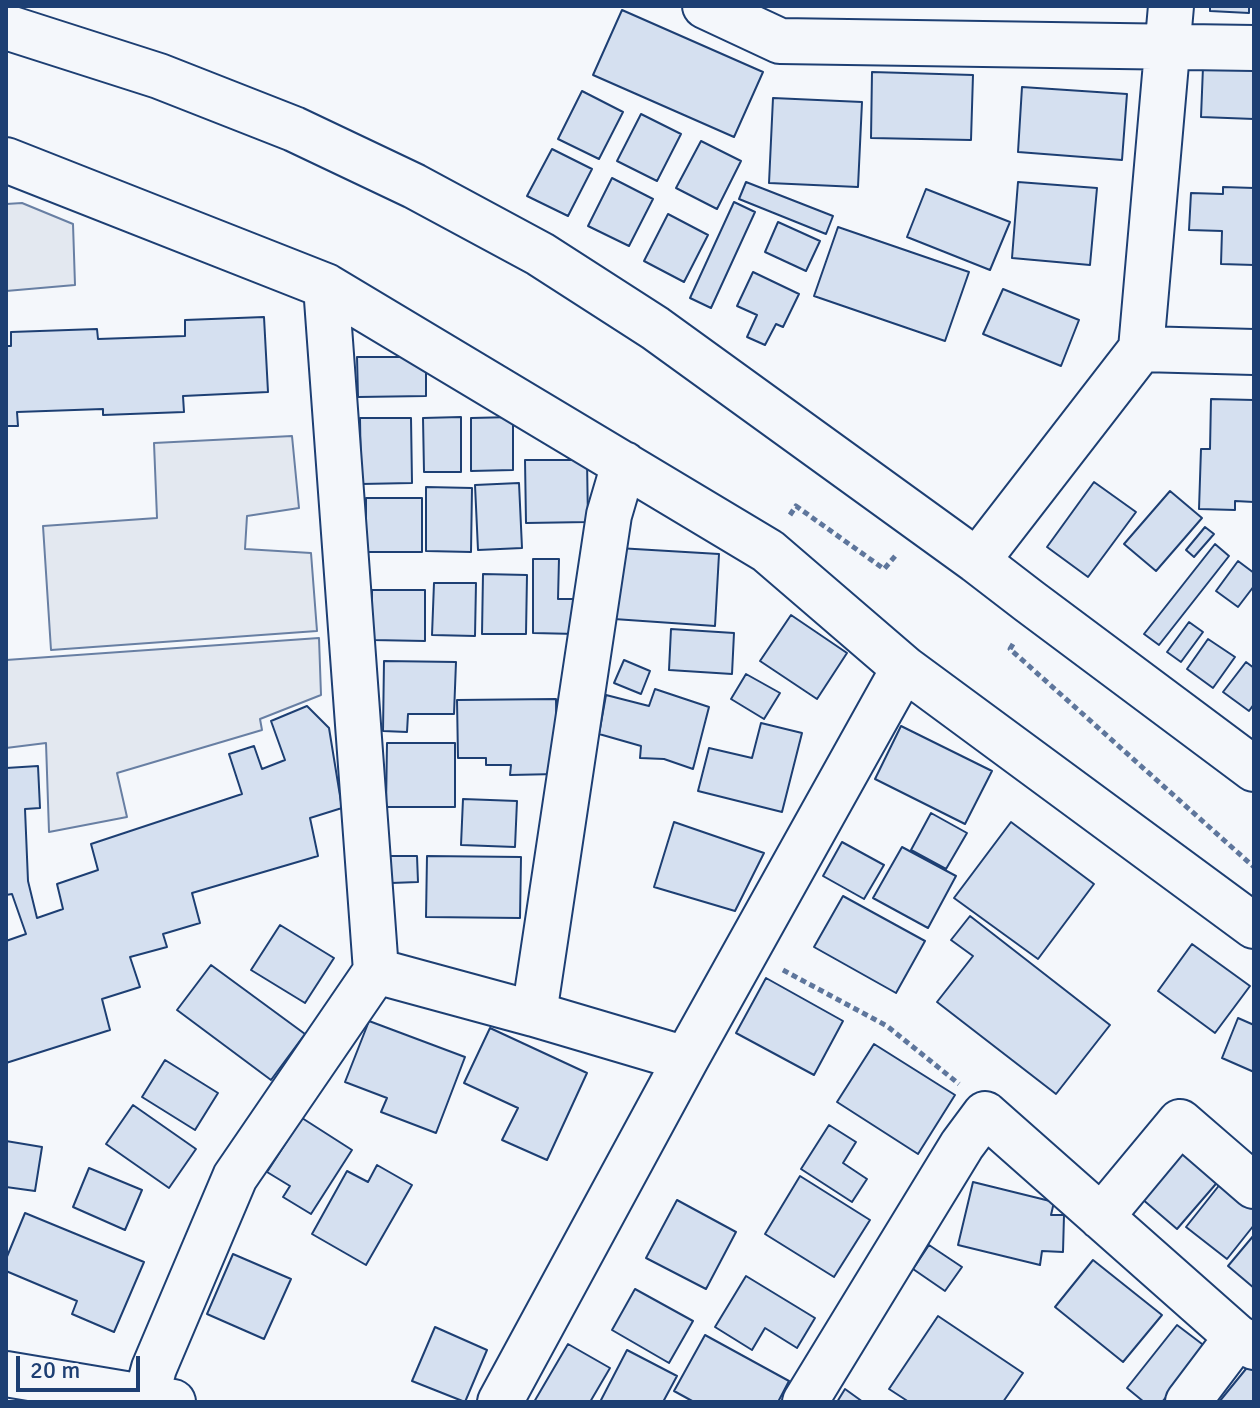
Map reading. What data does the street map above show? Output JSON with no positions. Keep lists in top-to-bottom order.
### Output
{
  "scale_bar": "20 m"
}
